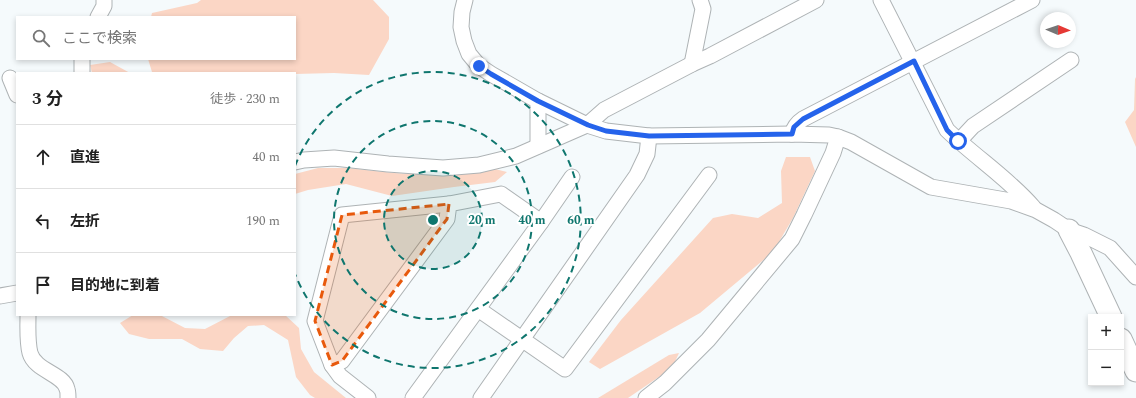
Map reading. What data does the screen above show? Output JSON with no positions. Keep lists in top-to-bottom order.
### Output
{
  "north": "right",
  "page": {
    "search": "ここで検索",
    "heading": ["3 分", "徒歩 · 230 m"],
    "list": [
      ["直進", "40 m"],
      ["左折", "190 m"],
      "目的地に到着"
    ],
    "map_buttons": ["+", "−"]
  },
  "rings": ["20 m", "40 m", "60 m"]
}
